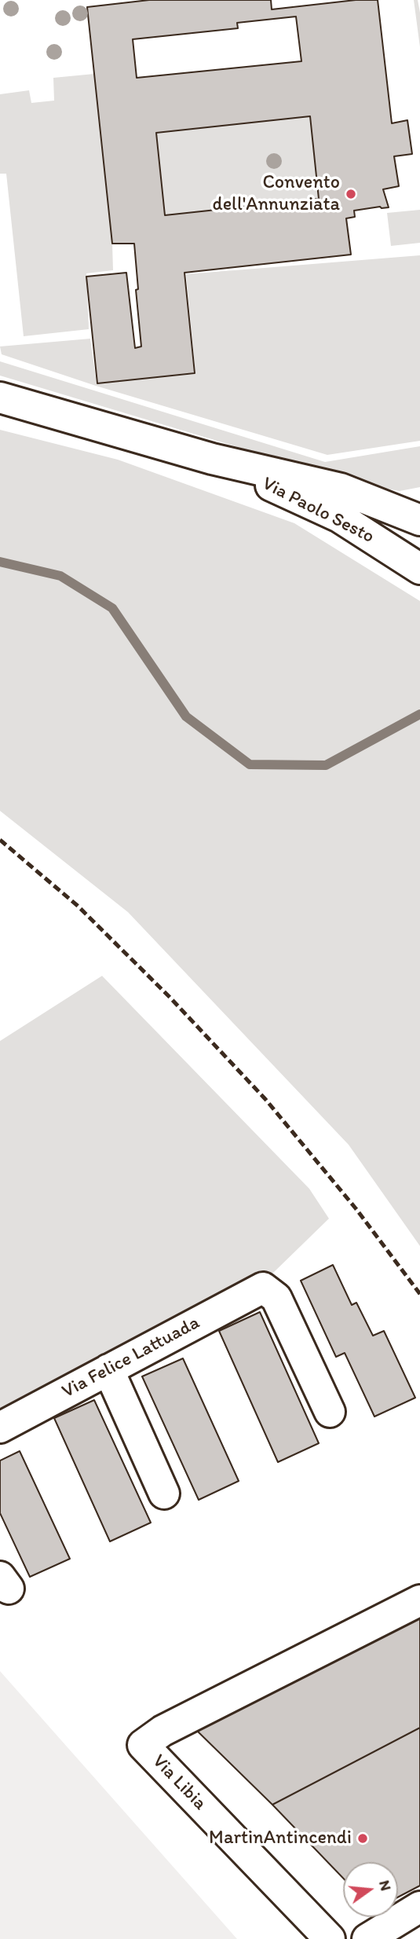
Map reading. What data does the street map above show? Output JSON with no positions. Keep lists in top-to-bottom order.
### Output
{
  "streets": {
    "street": ["Via Paolo Sesto", "Via Felice Lattuada", "Via Libia"]
  },
  "places": ["Convento dell'Annunziata", "MartinAntincendi"],
  "north": "right"
}
